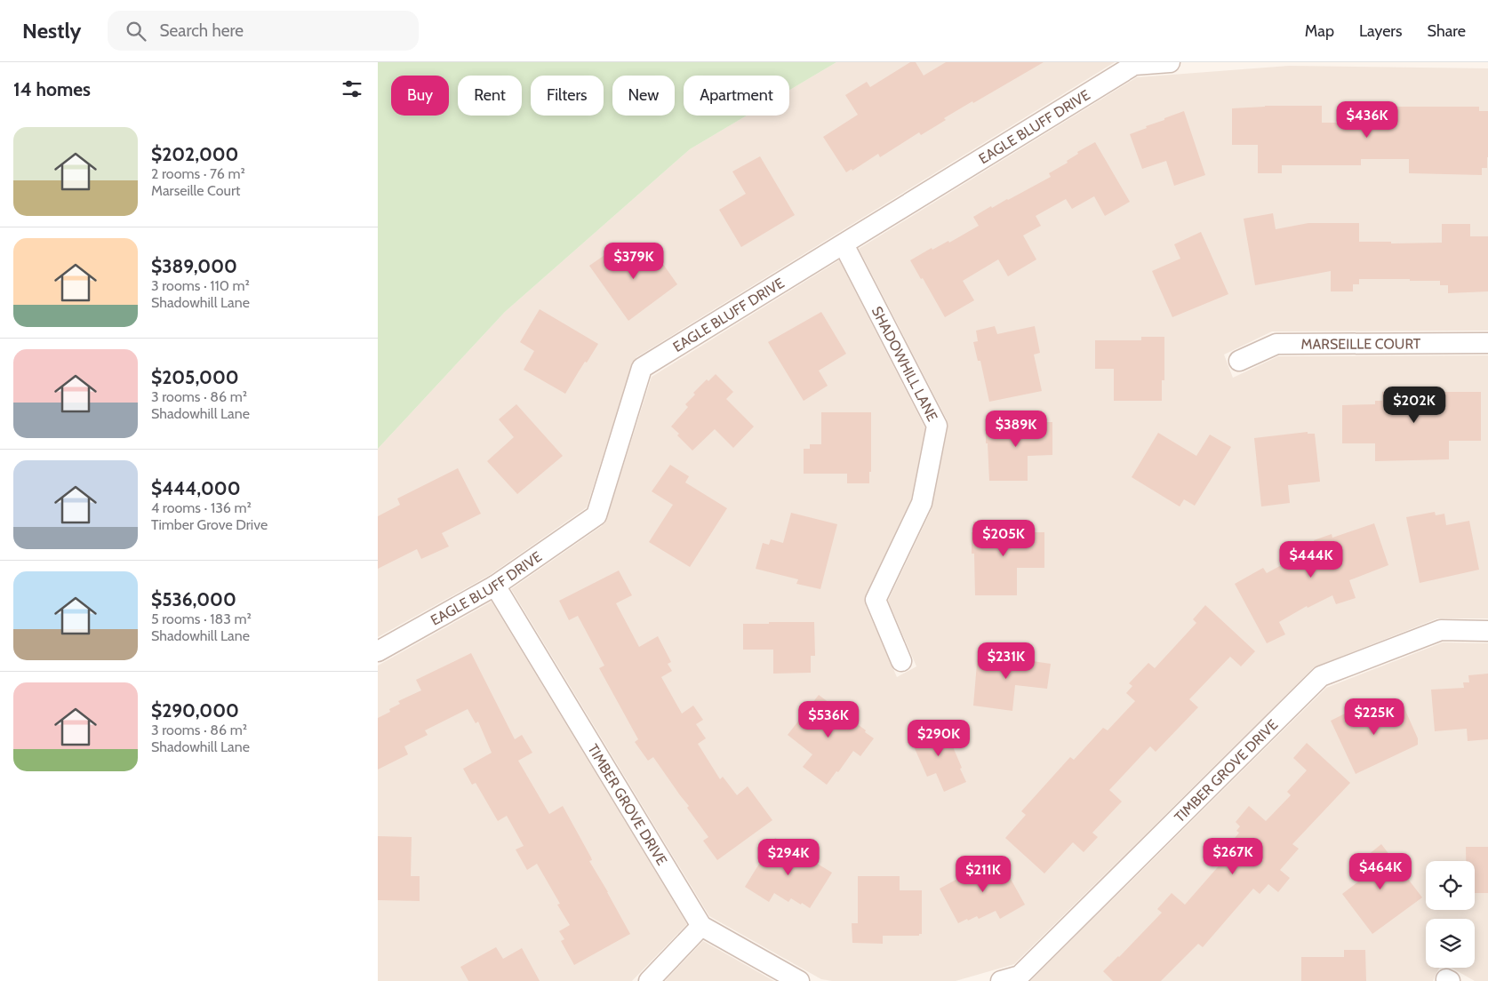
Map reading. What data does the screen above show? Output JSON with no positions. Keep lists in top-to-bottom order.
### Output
{
  "streets": {
    "street": [
      "EAGLE BLUFF DRIVE",
      "MARSEILLE COURT",
      "SHADOWHILL LANE",
      "TIMBER GROVE DRIVE"
    ]
  },
  "crossings": [
    ["EAGLE BLUFF DRIVE", "SHADOWHILL LANE"],
    ["EAGLE BLUFF DRIVE", "TIMBER GROVE DRIVE"]
  ],
  "page": {
    "header": "Nestly",
    "search": "Search here",
    "nav": ["Map", "Layers", "Share"],
    "heading": "14 homes",
    "chip": [
      "Buy",
      "Rent",
      "Filters",
      "New",
      "Apartment"
    ],
    "price": [
      "$436K",
      "$379K",
      "$202K",
      "$389K",
      "$205K",
      "$444K",
      "$231K",
      "$225K",
      "$536K",
      "$290K",
      "$267K",
      "$294K",
      "$464K",
      "$211K"
    ],
    "list": [
      {
        "name": "$202,000",
        "note": "2 rooms · 76 m² · Marseille Court"
      },
      {
        "name": "$389,000",
        "note": "3 rooms · 110 m² · Shadowhill Lane"
      },
      {
        "name": "$205,000",
        "note": "3 rooms · 86 m² · Shadowhill Lane"
      },
      {
        "name": "$444,000",
        "note": "4 rooms · 136 m² · Timber Grove Drive"
      },
      {
        "name": "$536,000",
        "note": "5 rooms · 183 m² · Shadowhill Lane"
      },
      {
        "name": "$290,000",
        "note": "3 rooms · 86 m² · Shadowhill Lane"
      }
    ]
  }
}
